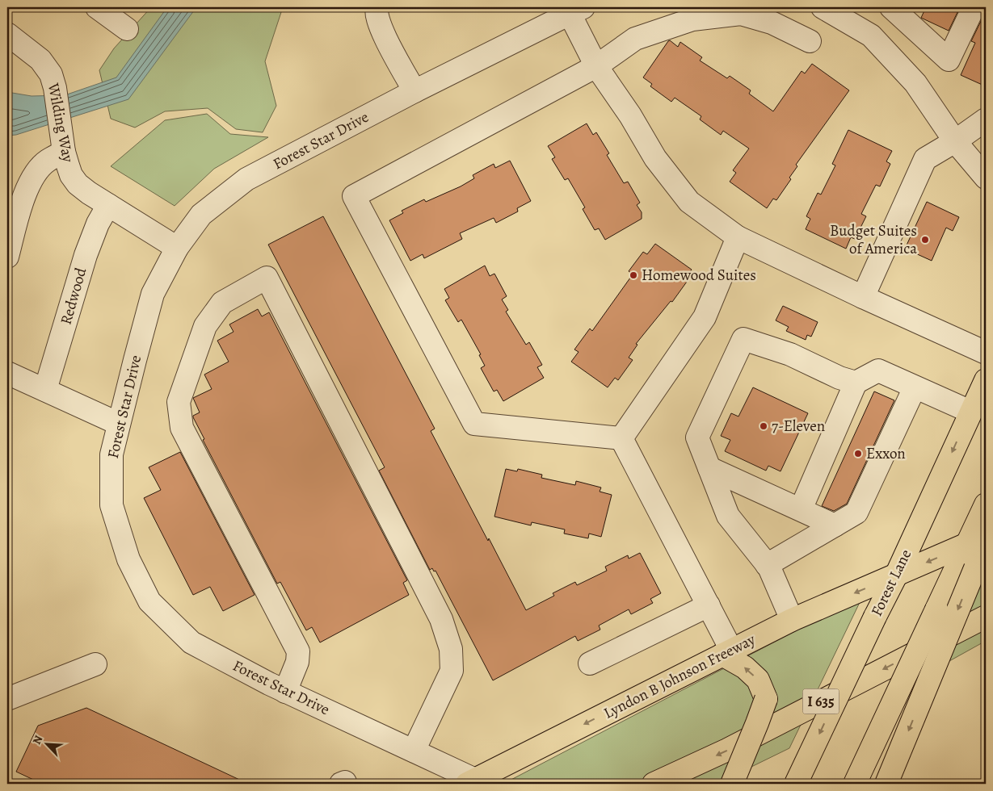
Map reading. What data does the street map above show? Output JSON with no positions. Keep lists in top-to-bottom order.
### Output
{
  "streets": {
    "main road": ["Forest Lane", "Lyndon B Johnson Freeway", "I 635"],
    "street": ["Wilding Way", "Forest Star Drive", "Redwood"]
  },
  "crossings": [
    ["Wilding Way", "Forest Star Drive"],
    ["Wilding Way", "Redwood"],
    ["Forest Star Drive", "Lyndon B Johnson Freeway"],
    ["Forest Lane", "Lyndon B Johnson Freeway"]
  ],
  "places": [
    "Budget Suites of America",
    "Homewood Suites",
    "7-Eleven",
    "Exxon"
  ],
  "north": "top left"
}
